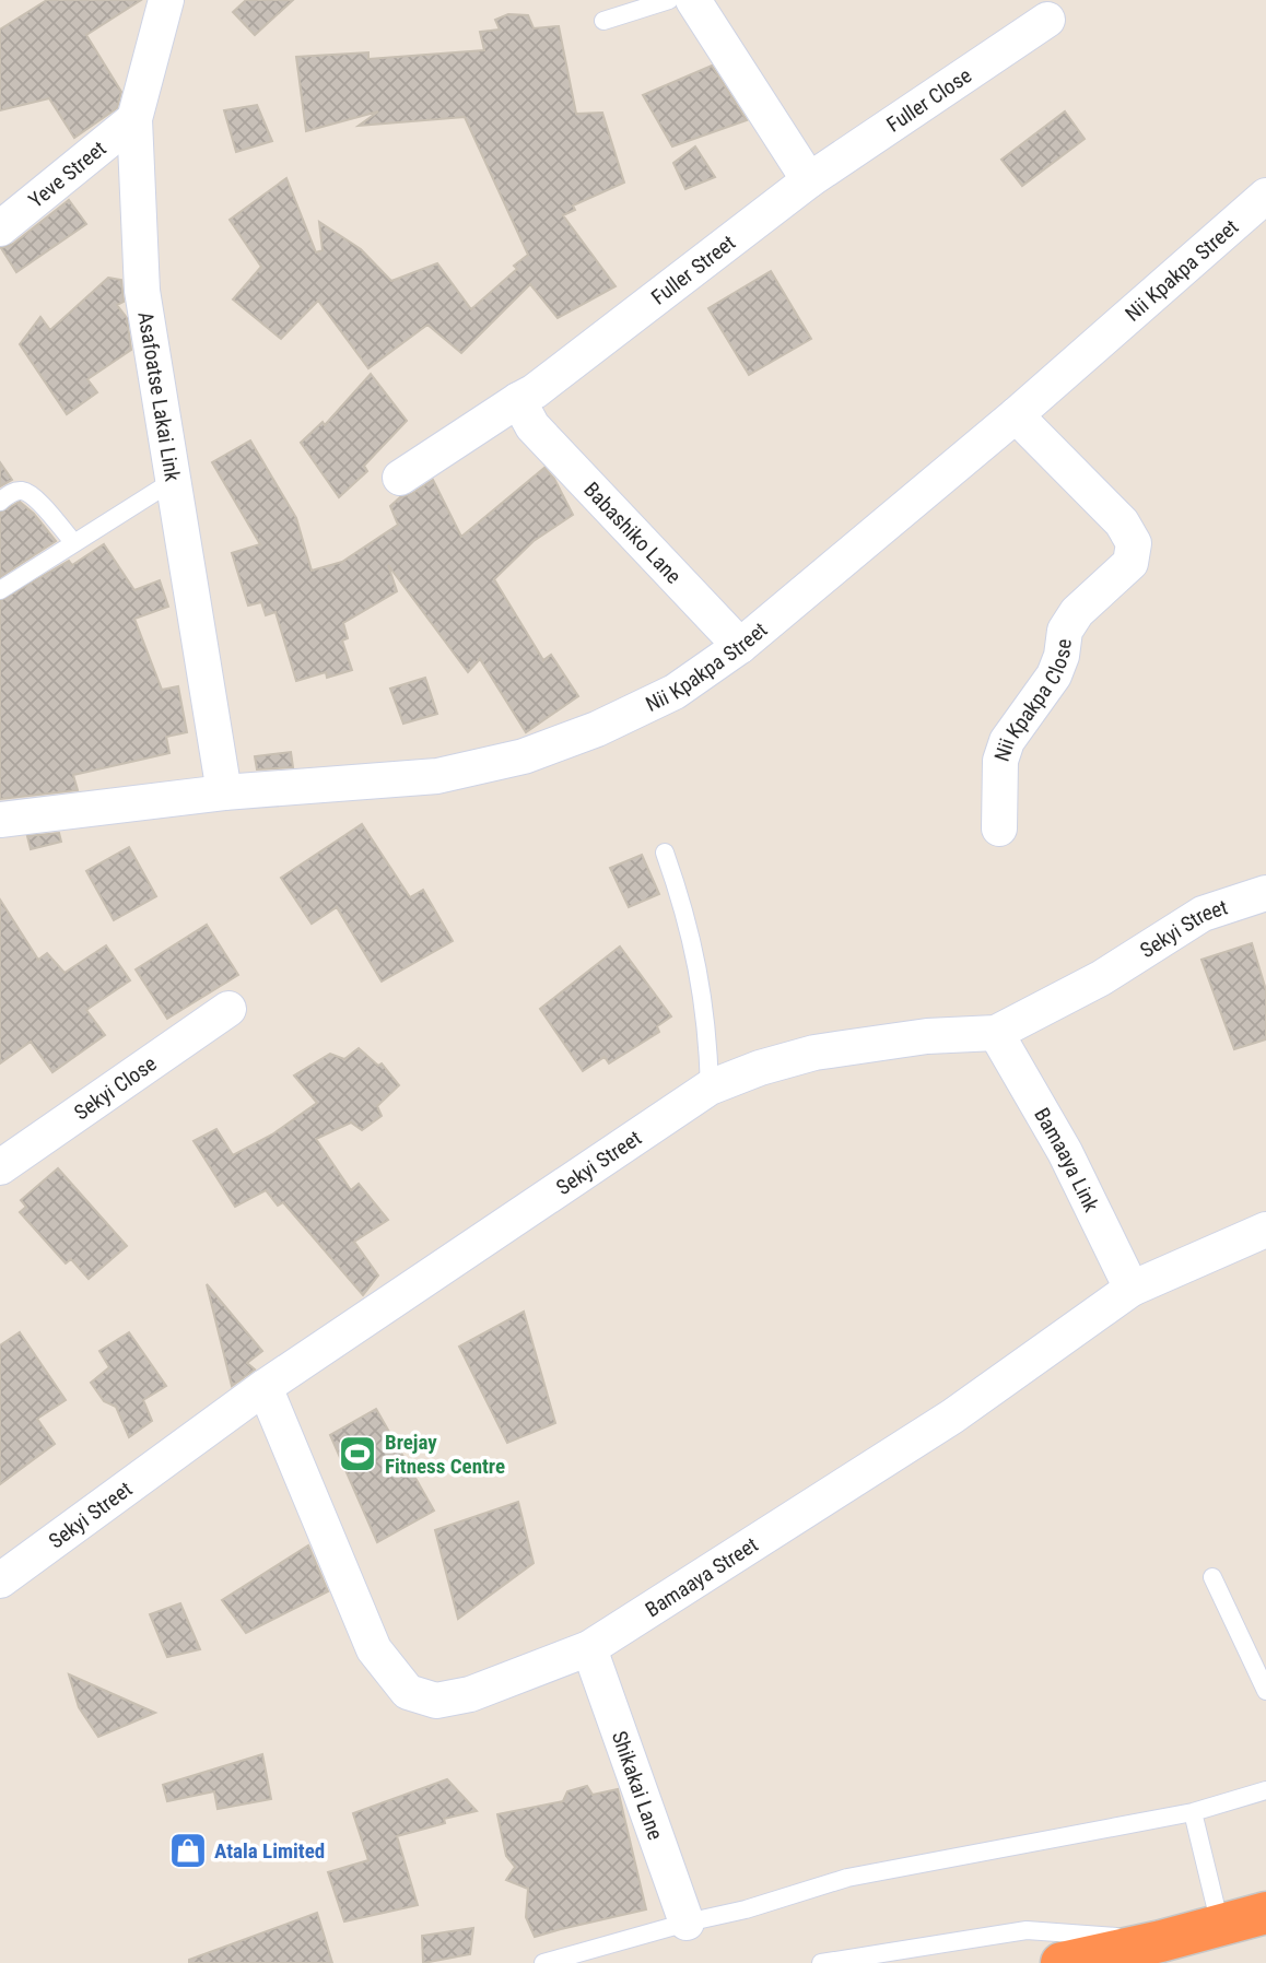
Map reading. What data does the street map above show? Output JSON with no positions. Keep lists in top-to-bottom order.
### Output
{
  "streets": {
    "street": [
      "Fuller Close",
      "Yeve Street",
      "Fuller Street",
      "Nii Kpakpa Street",
      "Asafoatse Lakai Link",
      "Babashiko Lane",
      "Nii Kpakpa Close",
      "Sekyi Street",
      "Sekyi Close",
      "Bamaaya Link",
      "Bamaaya Street",
      "Shikakai Lane"
    ]
  },
  "crossings": [
    ["Fuller Close", "Fuller Street"],
    ["Yeve Street", "Asafoatse Lakai Link"],
    ["Fuller Street", "Babashiko Lane"],
    ["Nii Kpakpa Street", "Asafoatse Lakai Link"],
    ["Nii Kpakpa Street", "Babashiko Lane"],
    ["Nii Kpakpa Street", "Nii Kpakpa Close"],
    ["Sekyi Street", "Bamaaya Link"],
    ["Sekyi Street", "Bamaaya Street"],
    ["Bamaaya Link", "Bamaaya Street"],
    ["Bamaaya Street", "Shikakai Lane"]
  ],
  "places": {
    "sports": ["Brejay Fitness Centre"],
    "shop": ["Atala Limited"]
  }
}
